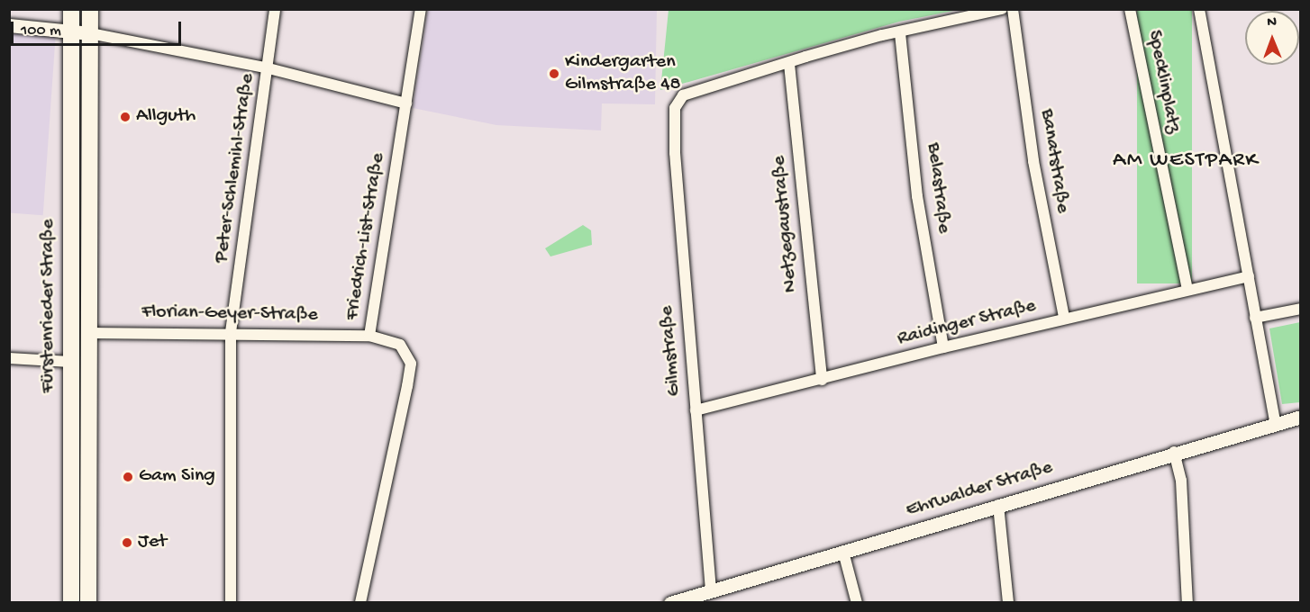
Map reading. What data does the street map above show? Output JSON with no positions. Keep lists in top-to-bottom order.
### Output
{
  "streets": {
    "main road": ["Fürstenrieder Straße"],
    "street": [
      "Specklinplatz",
      "Banatstraße",
      "Peter-Schlemihl-Straße",
      "Belastraße",
      "Netzegaustraße",
      "Friedrich-List-Straße",
      "Florian-Geyer-Straße",
      "Raidinger Straße",
      "Gilmstraße",
      "Ehrwalder Straße"
    ]
  },
  "crossings": [
    ["Specklinplatz", "Raidinger Straße"],
    ["Banatstraße", "Raidinger Straße"],
    ["Peter-Schlemihl-Straße", "Florian-Geyer-Straße"],
    ["Belastraße", "Raidinger Straße"],
    ["Netzegaustraße", "Raidinger Straße"],
    ["Netzegaustraße", "Gilmstraße"],
    ["Friedrich-List-Straße", "Florian-Geyer-Straße"],
    ["Fürstenrieder Straße", "Florian-Geyer-Straße"],
    ["Raidinger Straße", "Gilmstraße"],
    ["Gilmstraße", "Ehrwalder Straße"]
  ],
  "districts": ["AM WESTPARK"],
  "places": [
    "Kindergarten Gilmstraße 48",
    "Allguth",
    "Gam Sing",
    "Jet"
  ],
  "scale_bar": "100 m",
  "north": "top"
}
